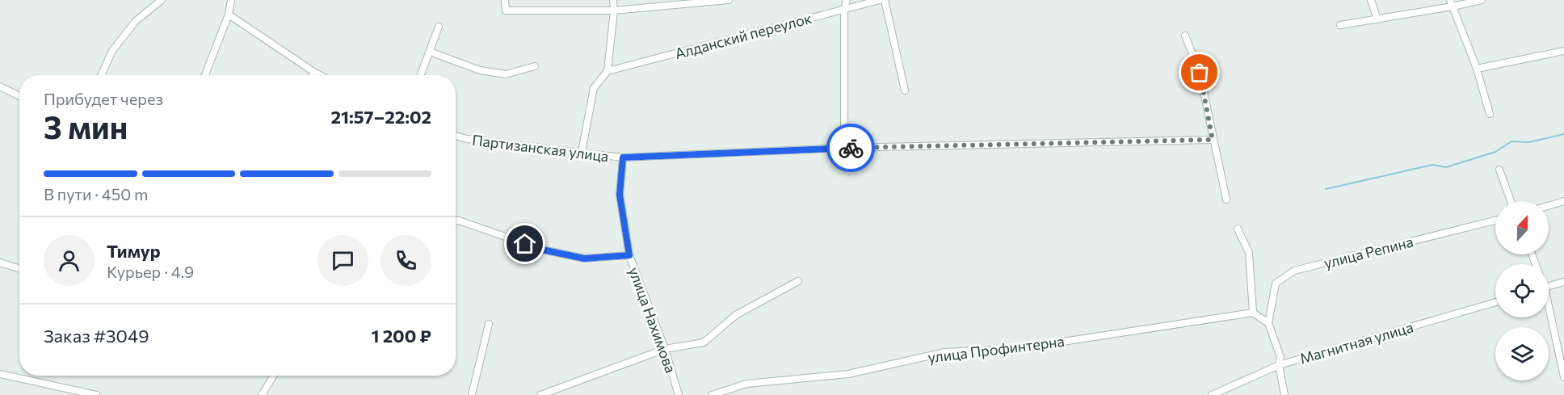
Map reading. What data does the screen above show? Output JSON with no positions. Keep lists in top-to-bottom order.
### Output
{
  "streets": {
    "street": [
      "Алданский переулок",
      "Партизанская улица",
      "улица Репина",
      "улица Нахимова",
      "Магнитная улица",
      "улица Профинтерна"
    ]
  },
  "crossings": [
    ["Партизанская улица", "улица Нахимова"]
  ],
  "north": "top",
  "page": {
    "heading": ["3 мин", "Прибудет через", "21:57–22:02"],
    "panel": [
      "Тимур",
      "Курьер · 4.9",
      "Заказ #3049",
      "1 200 ₽"
    ],
    "bar": "В пути · 450 m"
  }
}
